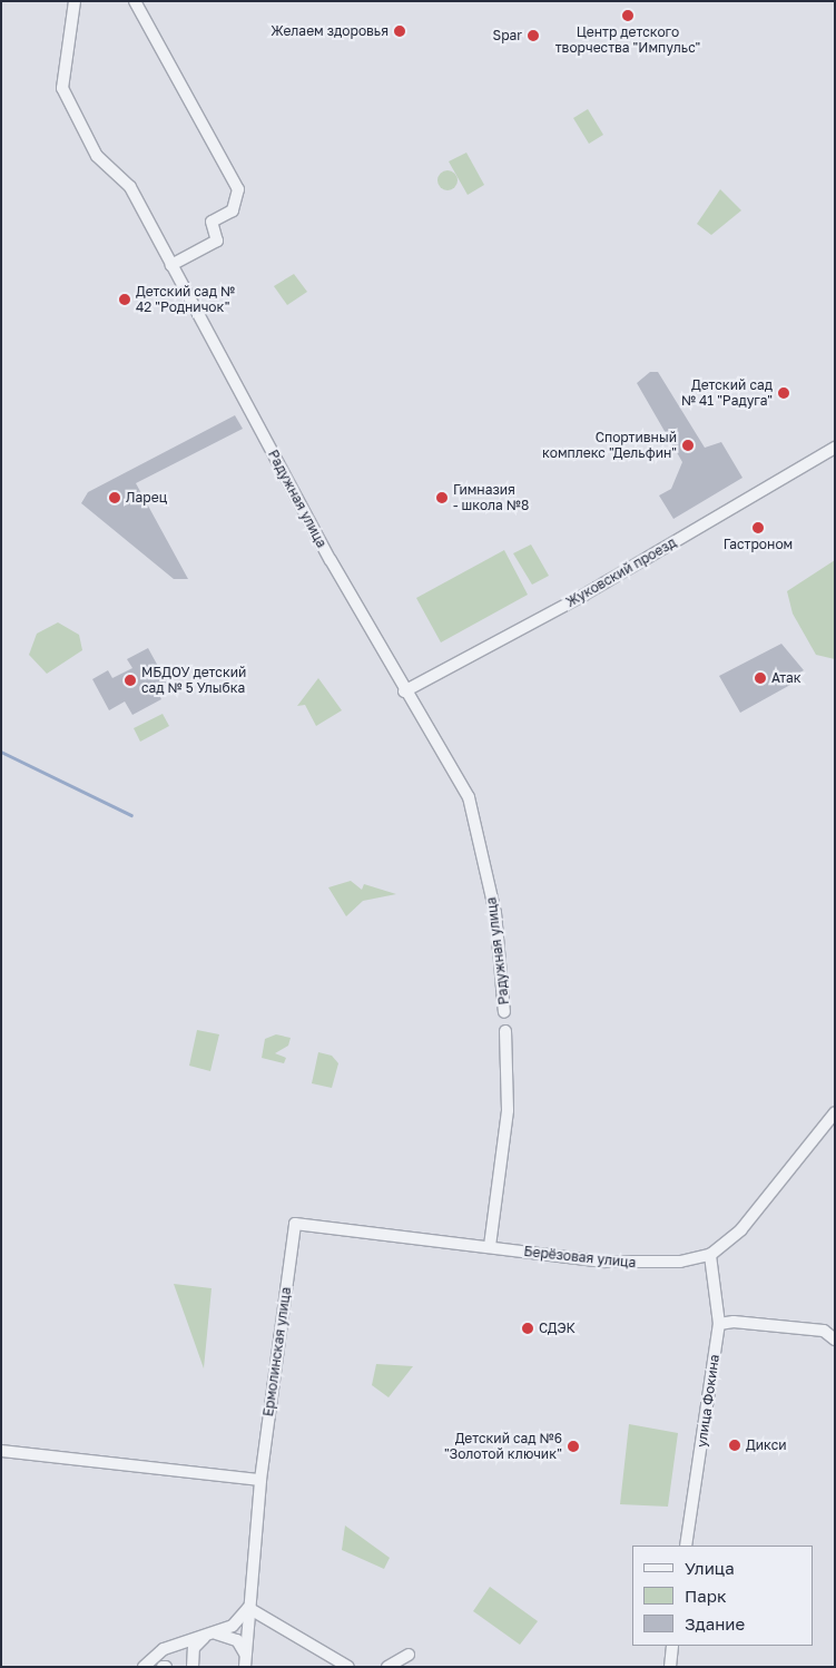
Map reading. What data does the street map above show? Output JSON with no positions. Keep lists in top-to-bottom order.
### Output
{
  "streets": {
    "street": [
      "Радужная улица",
      "Жуковский проезд",
      "Берёзовая улица",
      "Ермолинская улица",
      "улица Фокина"
    ]
  },
  "crossings": [
    ["Радужная улица", "Жуковский проезд"],
    ["Берёзовая улица", "Ермолинская улица"],
    ["Берёзовая улица", "улица Фокина"]
  ],
  "places": [
    "Центр детского творчества \"Импульс\"",
    "Желаем здоровья",
    "Spar",
    "Детский сад № 42 \"Родничок\"",
    "Детский сад № 41 \"Радуга\"",
    "Спортивный комплекс \"Дельфин\"",
    "Ларец",
    "Гимназия - школа №8",
    "Гастроном",
    "Атак",
    "МБДОУ детский сад № 5 Улыбка",
    "СДЭК",
    "Дикси",
    "Детский сад №6 \"Золотой ключик\""
  ],
  "legend": ["Улица", "Парк", "Здание"]
}
